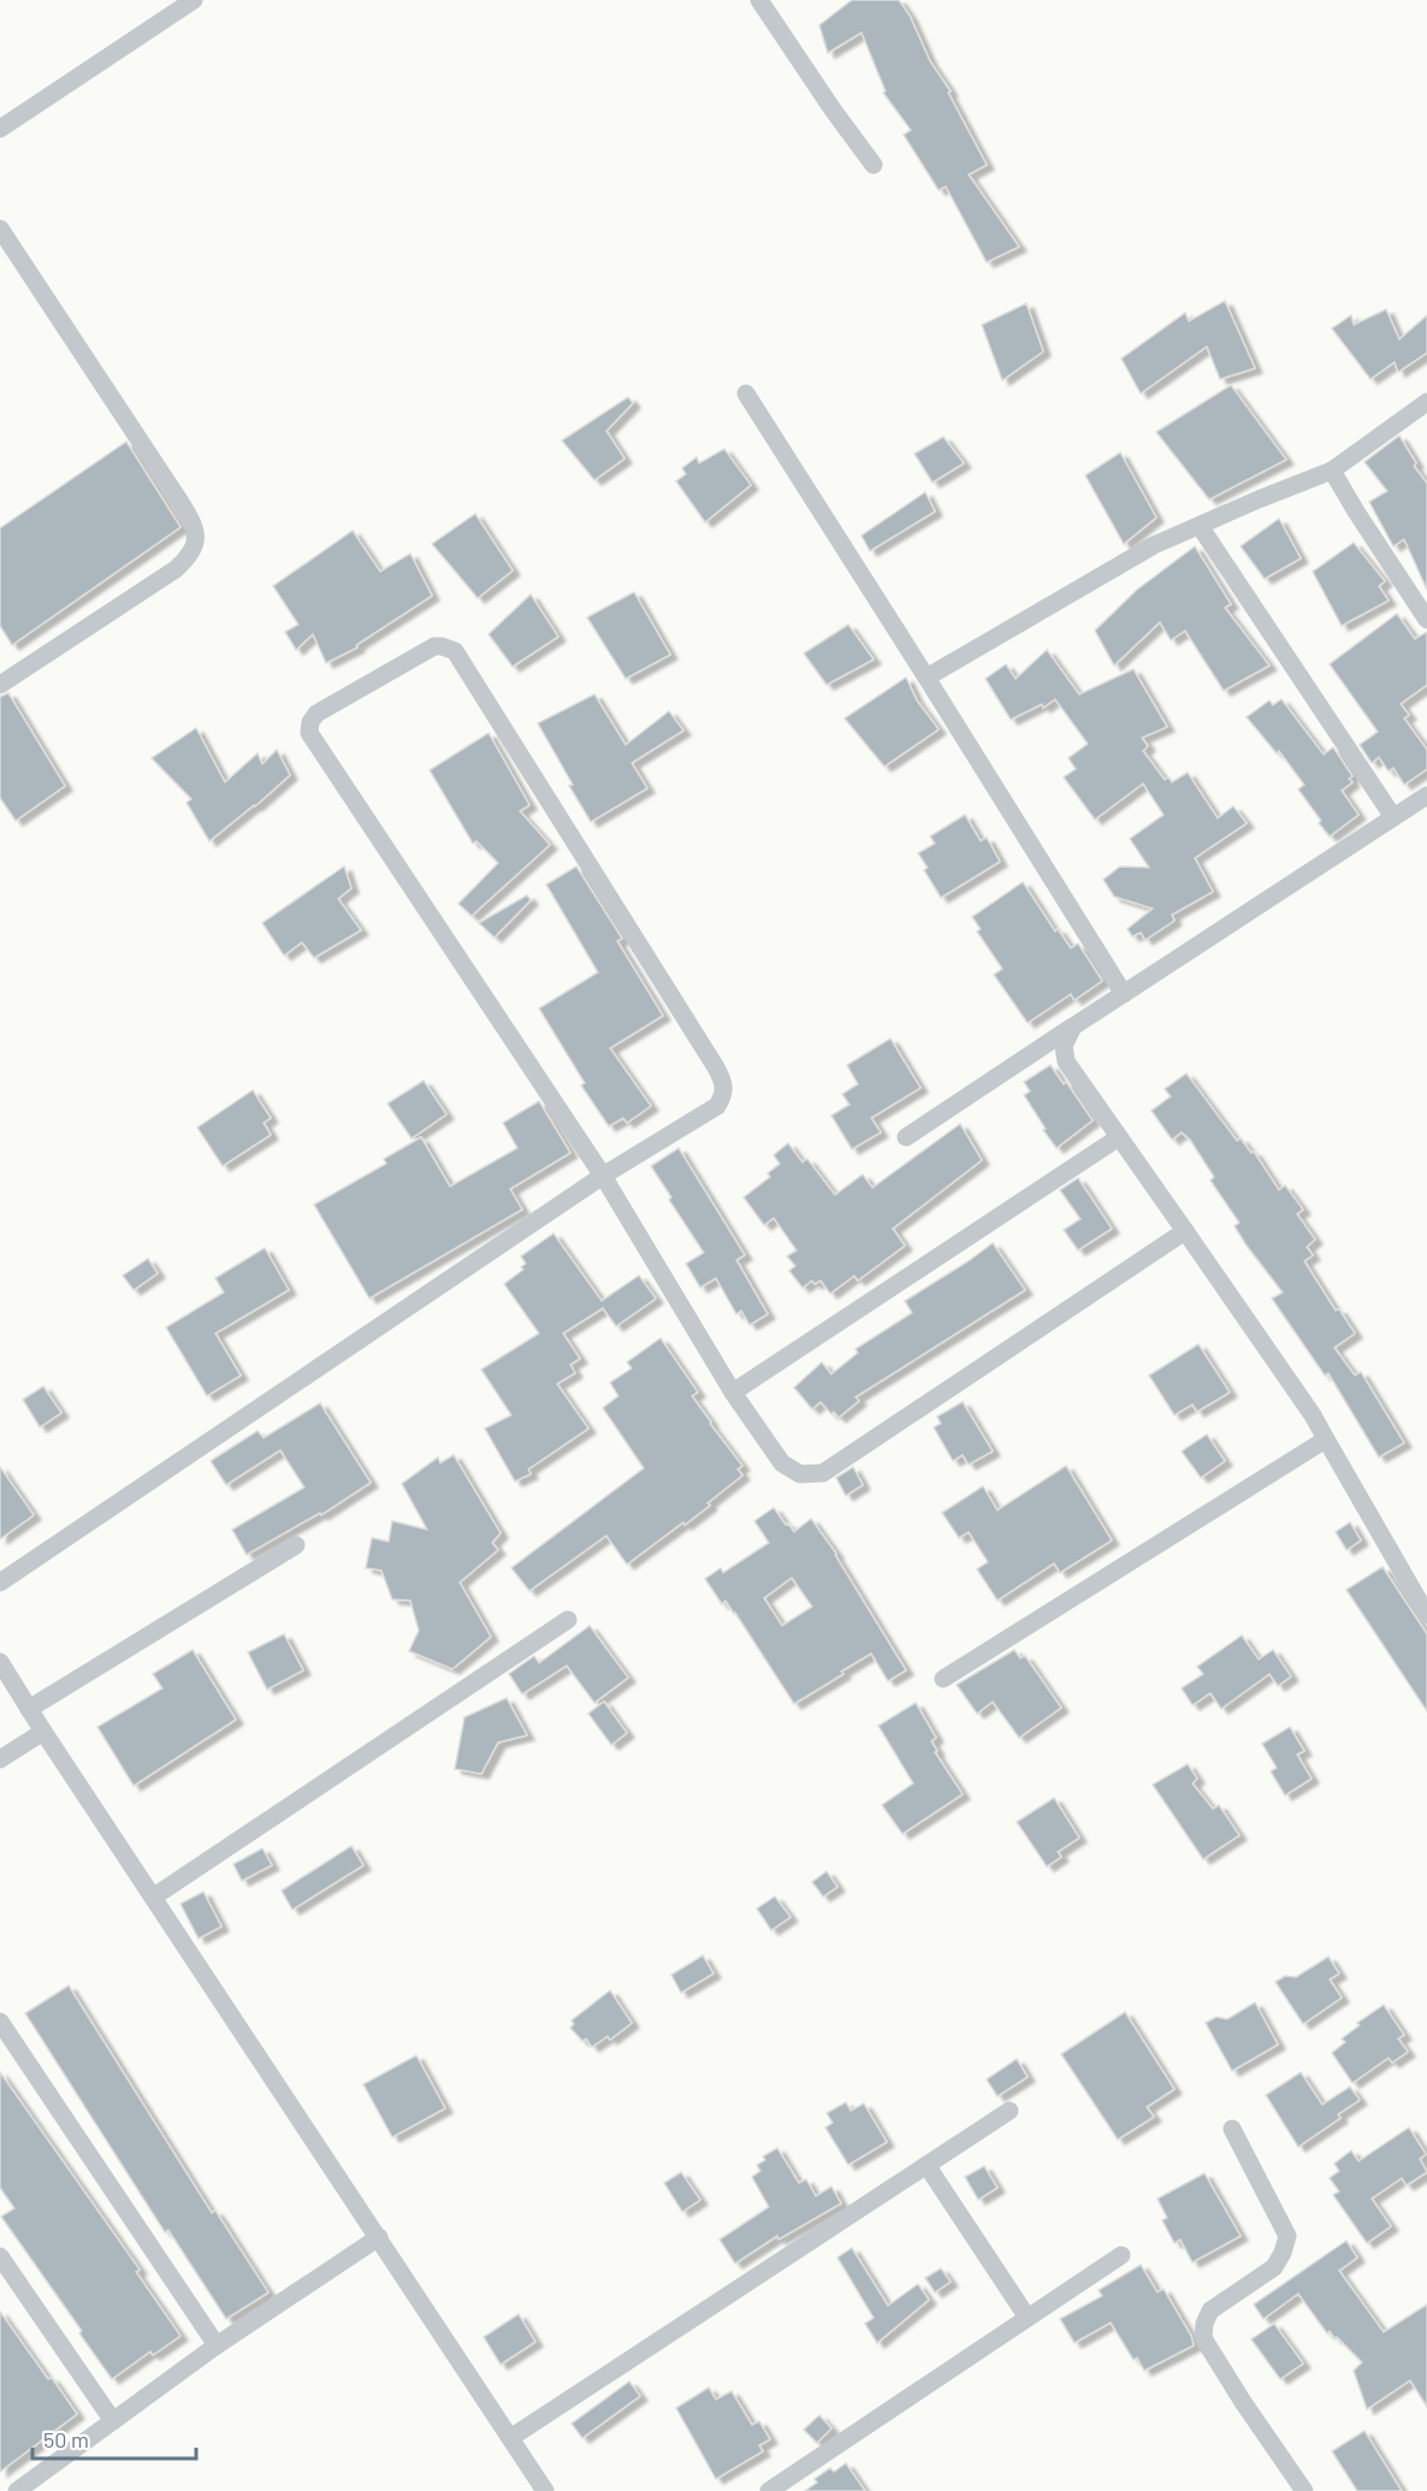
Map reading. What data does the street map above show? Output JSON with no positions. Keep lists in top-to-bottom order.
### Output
{
  "scale_bar": "50 m"
}
